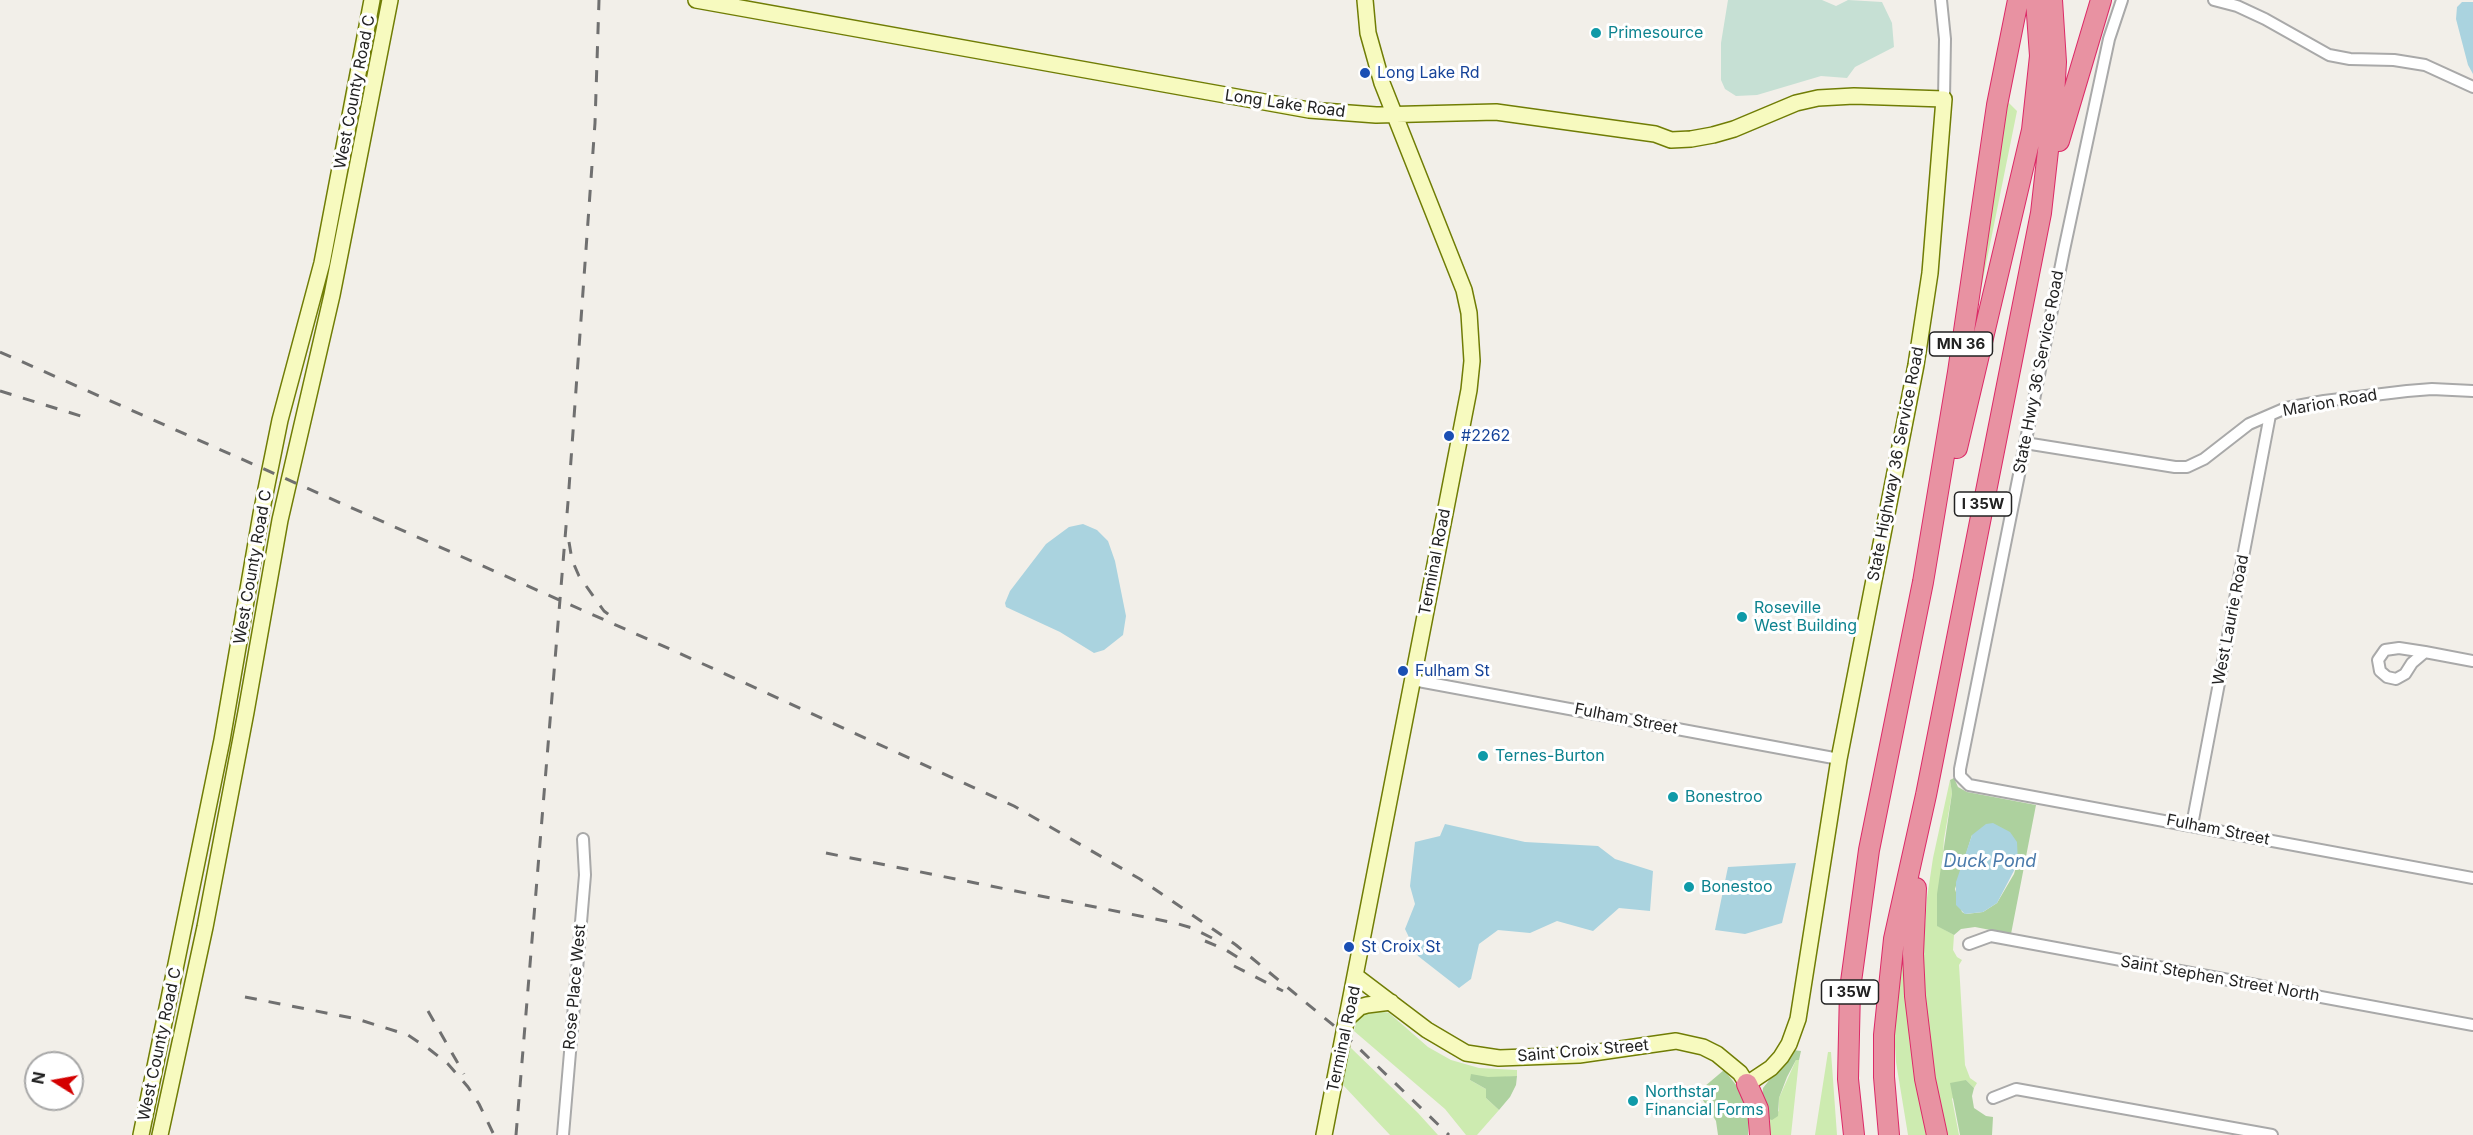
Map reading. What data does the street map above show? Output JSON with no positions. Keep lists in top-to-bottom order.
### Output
{
  "streets": {
    "highway": ["MN 36", "I 35W"],
    "street": [
      "West County Road C",
      "Long Lake Road",
      "State Hwy 36 Service Road",
      "Marion Road",
      "State Highway 36 Service Road",
      "Terminal Road",
      "West Laurie Road",
      "Fulham Street",
      "Saint Stephen Street North",
      "Rose Place West",
      "Saint Croix Street"
    ]
  },
  "crossings": [
    ["Long Lake Road", "State Highway 36 Service Road"],
    ["Long Lake Road", "Terminal Road"],
    ["MN 36", "I 35W"],
    ["State Hwy 36 Service Road", "Marion Road"],
    ["State Hwy 36 Service Road", "Fulham Street"],
    ["Marion Road", "West Laurie Road"],
    ["State Highway 36 Service Road", "Fulham Street"],
    ["State Highway 36 Service Road", "Saint Croix Street"],
    ["Terminal Road", "Fulham Street"],
    ["Terminal Road", "Saint Croix Street"],
    ["West Laurie Road", "Fulham Street"]
  ],
  "water": ["Duck Pond"],
  "places": [
    "Primesource",
    "Long Lake Rd",
    "#2262",
    "Roseville West Building",
    "Fulham St",
    "Ternes-Burton",
    "Bonestroo",
    "Bonestoo",
    "St Croix St",
    "Northstar Financial Forms"
  ],
  "north": "left"
}
